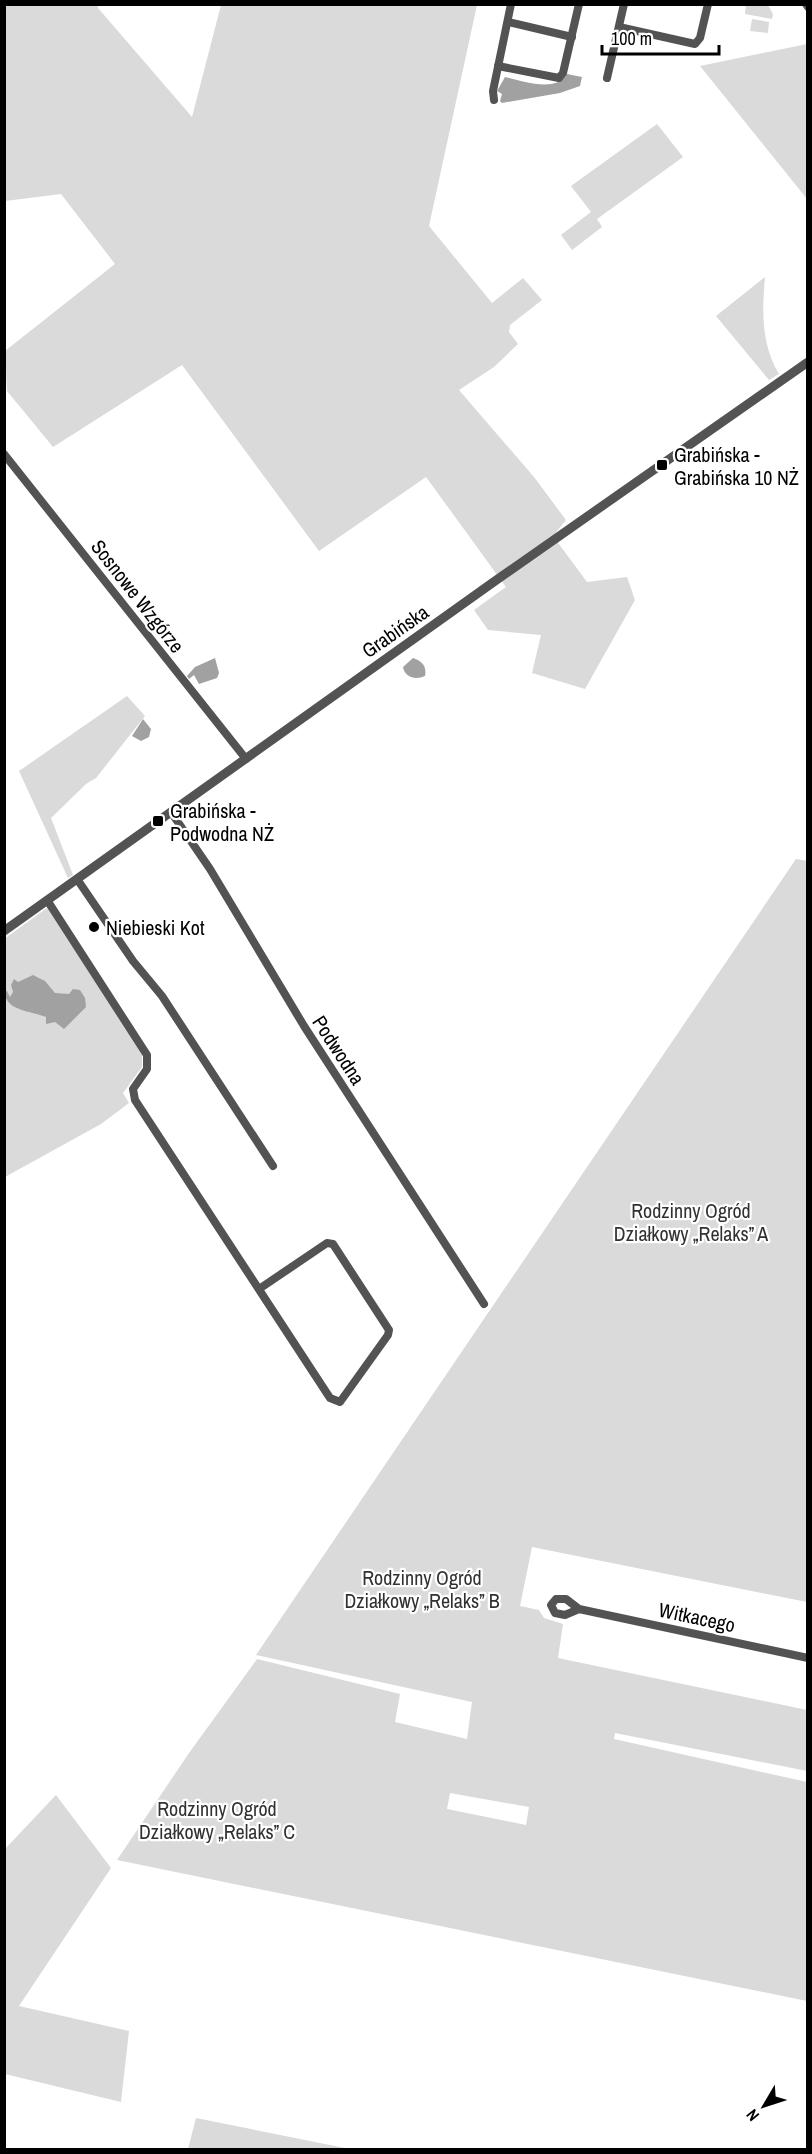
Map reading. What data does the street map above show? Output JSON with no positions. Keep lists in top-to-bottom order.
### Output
{
  "streets": {
    "street": [
      "Sosnowe Wzgórze",
      "Grabińska",
      "Podwodna",
      "Witkacego"
    ]
  },
  "crossings": [
    ["Sosnowe Wzgórze", "Grabińska"],
    ["Grabińska", "Podwodna"]
  ],
  "parks": ["Rodzinny Ogród Działkowy „Relaks” A", "Rodzinny Ogród Działkowy „Relaks” B", "Rodzinny Ogród Działkowy „Relaks” C"],
  "places": {
    "transit": ["Grabińska - Grabińska 10 NŻ", "Grabińska - Podwodna NŻ"],
    "other": ["Niebieski Kot"]
  },
  "scale_bar": "100 m",
  "north": "bottom left"
}
